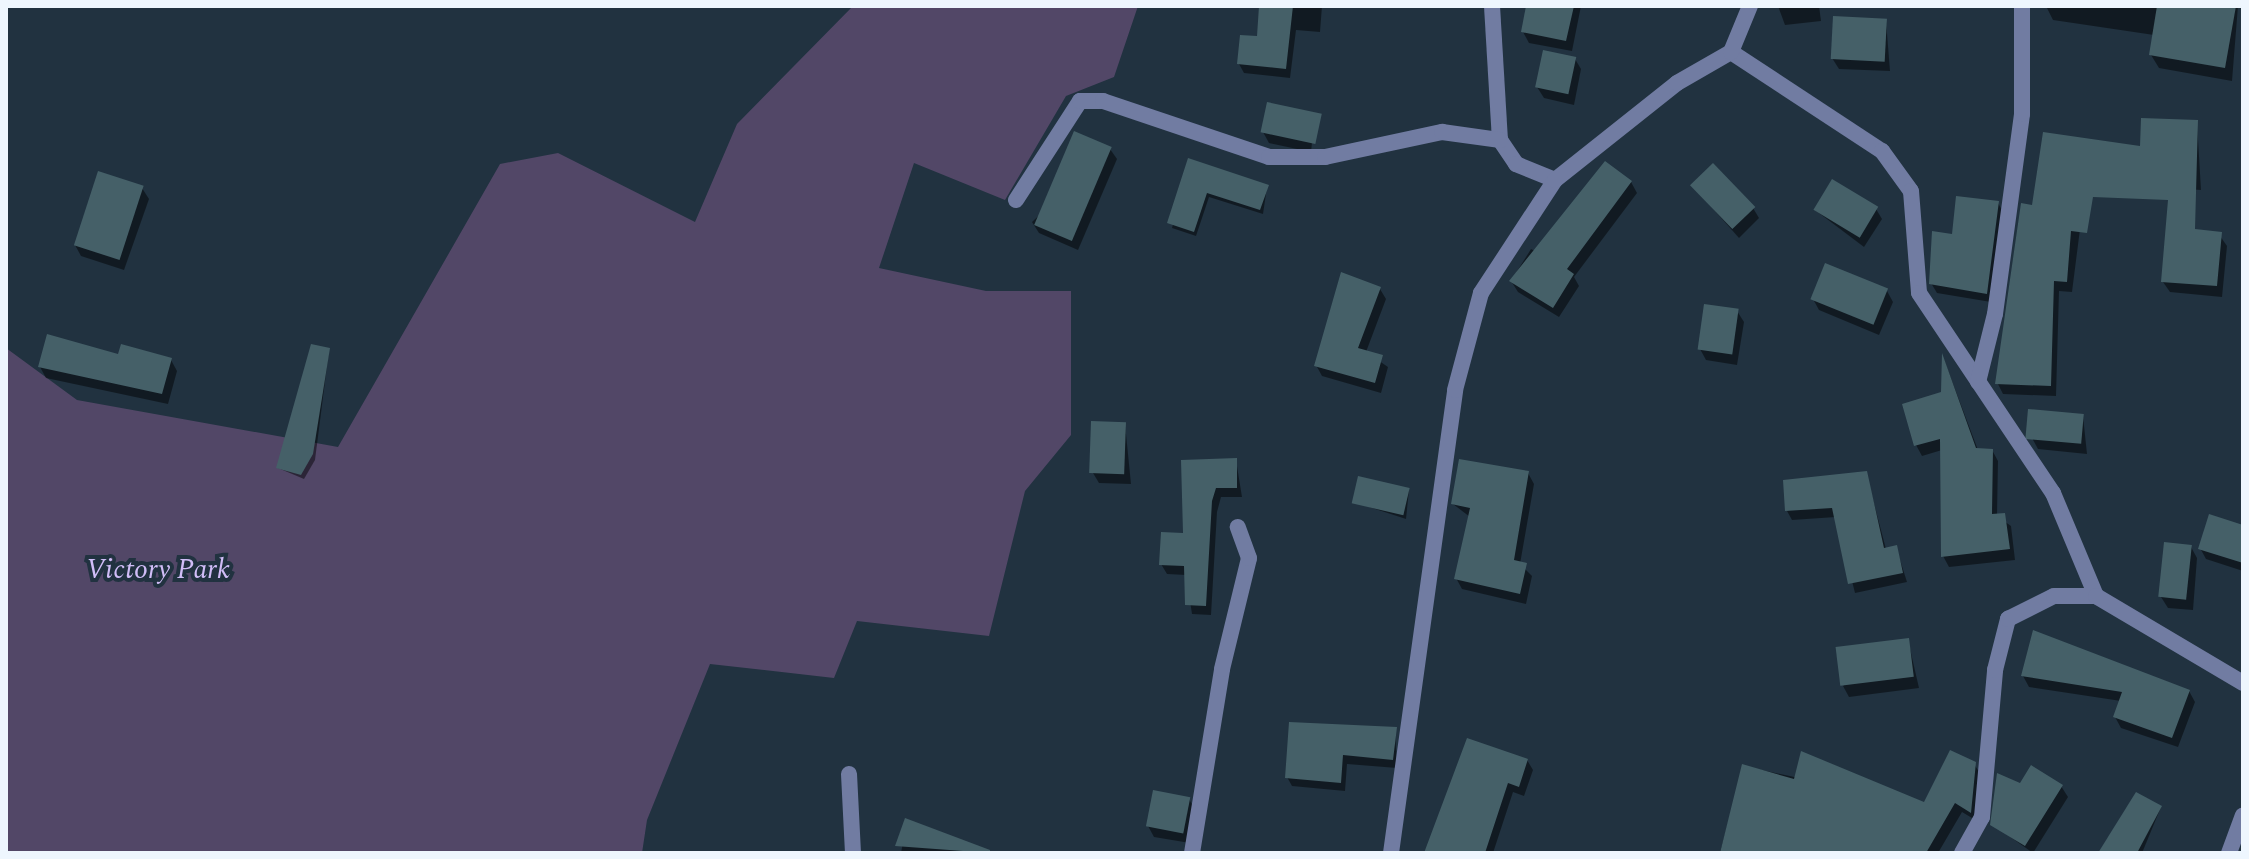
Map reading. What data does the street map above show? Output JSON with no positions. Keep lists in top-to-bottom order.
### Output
{
  "parks": ["Victory Park"]
}
